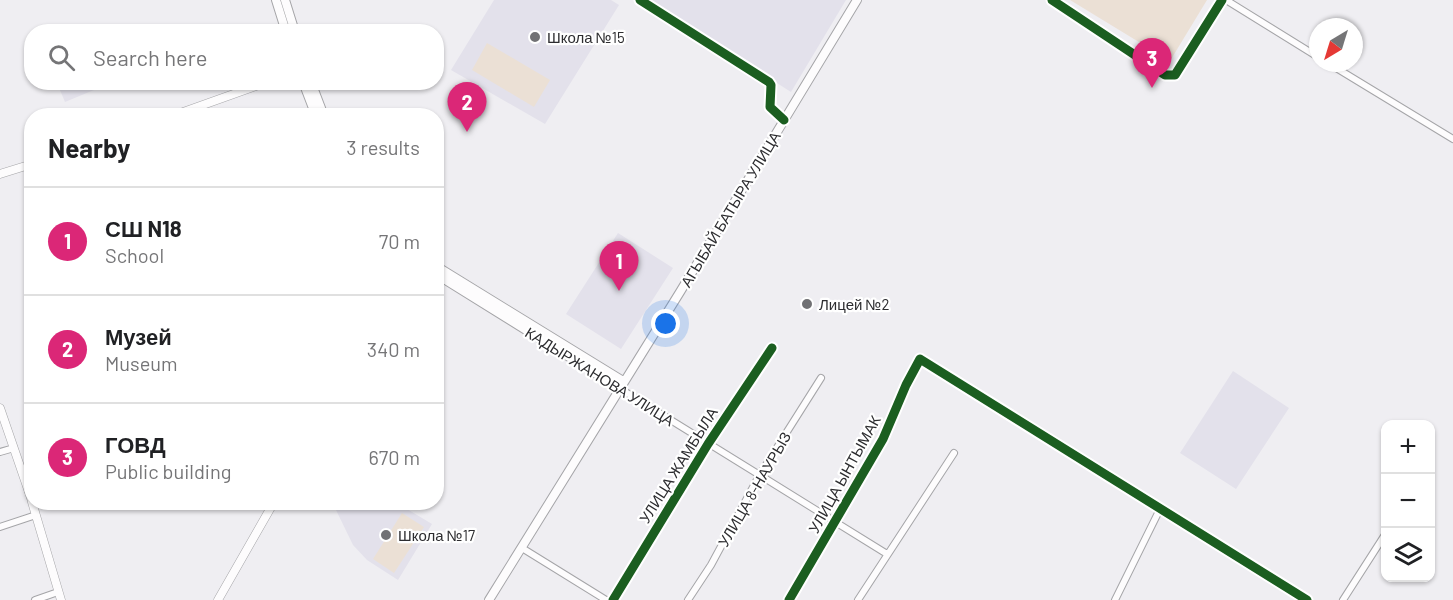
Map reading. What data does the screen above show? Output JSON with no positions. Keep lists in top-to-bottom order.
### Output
{
  "streets": {
    "main road": ["АГЫБАЙ БАТЫРА УЛИЦА", "КАДЫРЖАНОВА УЛИЦА"],
    "street": ["УЛИЦА ЖАМБЫЛА", "УЛИЦА ЫНТЫМАК", "УЛИЦА 8-НАУРЫЗ"]
  },
  "crossings": [
    ["АГЫБАЙ БАТЫРА УЛИЦА", "КАДЫРЖАНОВА УЛИЦА"],
    ["КАДЫРЖАНОВА УЛИЦА", "УЛИЦА ЖАМБЫЛА"],
    ["КАДЫРЖАНОВА УЛИЦА", "УЛИЦА ЫНТЫМАК"],
    ["КАДЫРЖАНОВА УЛИЦА", "УЛИЦА 8-НАУРЫЗ"]
  ],
  "places": ["Школа №15", "Лицей №2", "Школа №17"],
  "north": "bottom left",
  "page": {
    "search": "Search here",
    "pins": ["3", "2", "1"],
    "heading": ["Nearby", "3 results"],
    "list": [
      {
        "mark": "1",
        "name": "СШ N18",
        "note": "School",
        "value": "70 m"
      },
      {
        "mark": "2",
        "name": "Музей",
        "note": "Museum",
        "value": "340 m"
      },
      {
        "mark": "3",
        "name": "ГОВД",
        "note": "Public building",
        "value": "670 m"
      }
    ],
    "map_buttons": ["+", "−"]
  }
}
